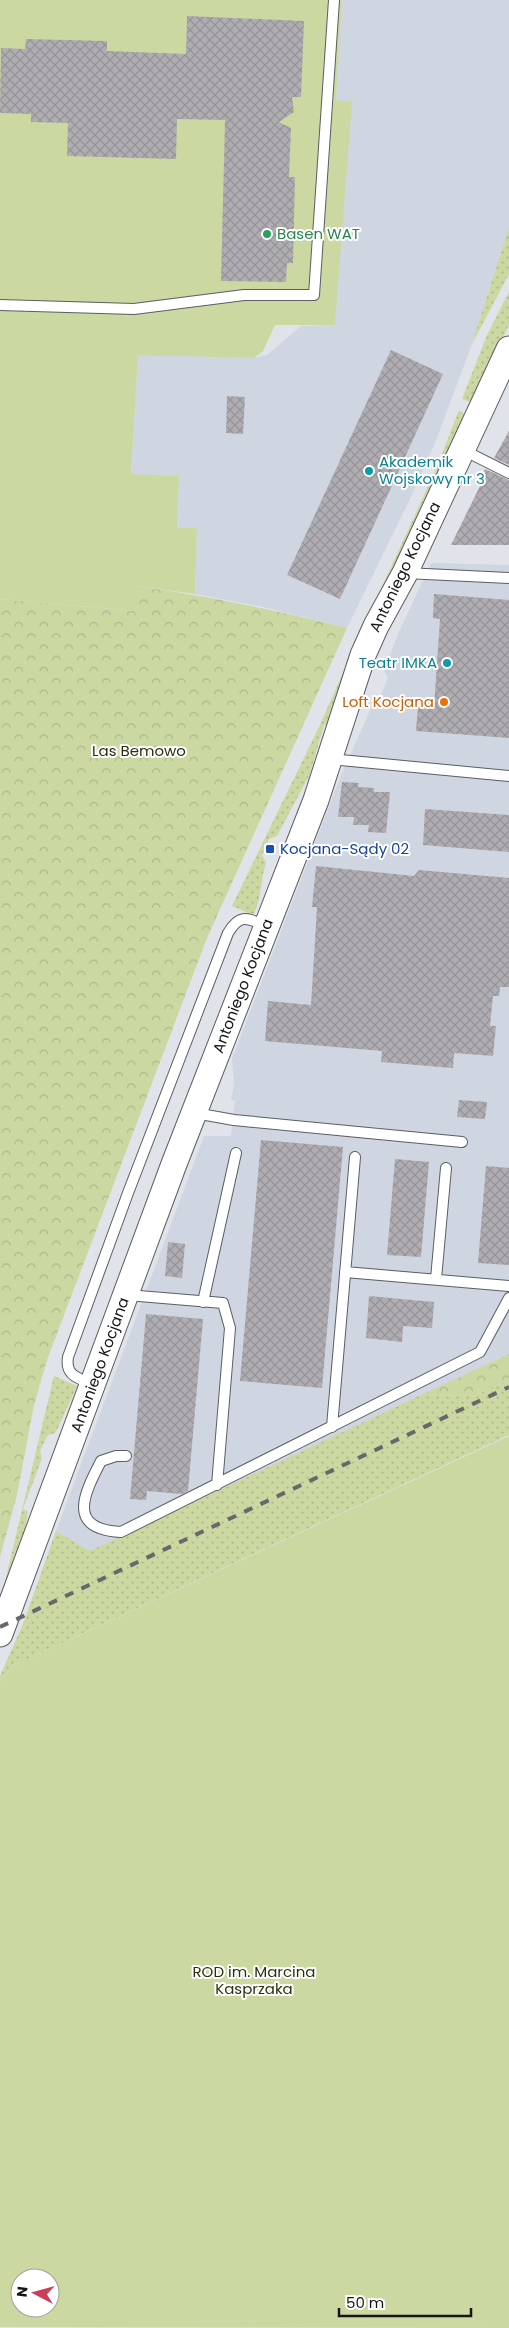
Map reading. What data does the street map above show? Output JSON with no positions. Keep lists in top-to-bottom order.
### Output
{
  "streets": {
    "street": ["Antoniego Kocjana"]
  },
  "parks": ["Las Bemowo", "ROD im. Marcina Kasprzaka"],
  "places": {
    "other": [
      "Basen WAT",
      "Akademik Wojskowy nr 3",
      "Teatr IMKA",
      "Loft Kocjana"
    ],
    "transit": ["Kocjana-Sądy 02"]
  },
  "scale_bar": "50 m",
  "north": "left"
}
